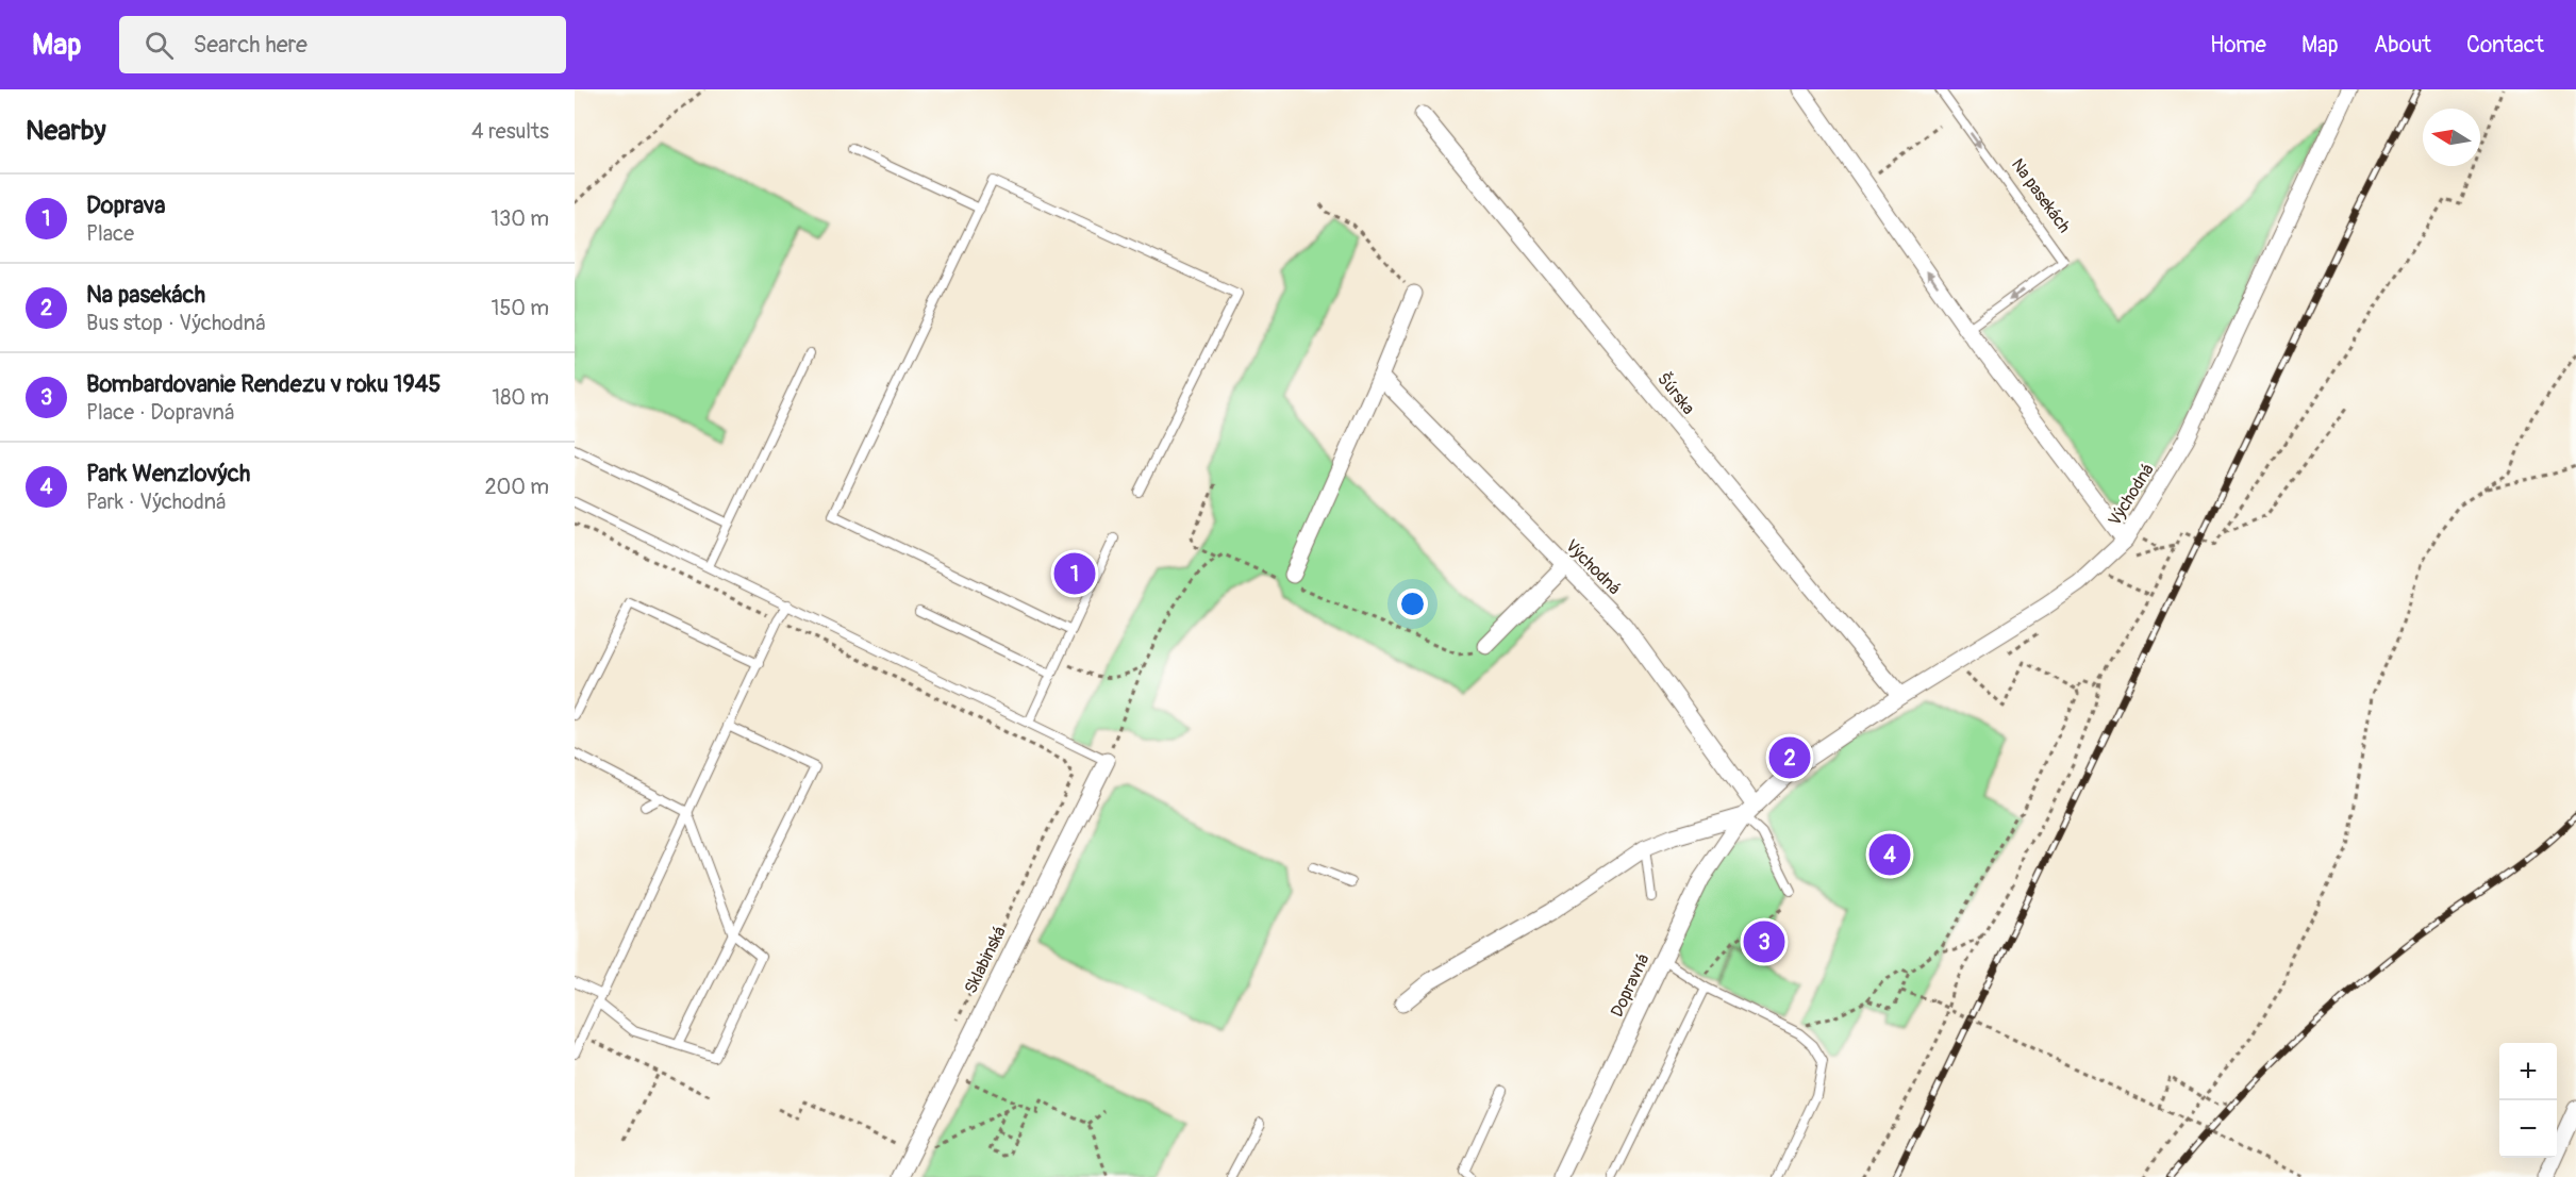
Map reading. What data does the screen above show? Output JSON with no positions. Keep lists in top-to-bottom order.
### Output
{
  "streets": {
    "street": [
      "Šúrska",
      "Východná",
      "Sklabinská",
      "Dopravná"
    ],
    "lane": ["Na pasekách"]
  },
  "crossings": [
    ["Šúrska", "Východná"],
    ["Východná", "Dopravná"]
  ],
  "north": "left",
  "page": {
    "header": "Map",
    "search": "Search here",
    "nav": [
      "Home",
      "Map",
      "About",
      "Contact"
    ],
    "heading": ["Nearby", "4 results"],
    "list": [
      {
        "mark": "1",
        "name": "Doprava",
        "note": "Place",
        "value": "130 m"
      },
      {
        "mark": "2",
        "name": "Na pasekách",
        "note": "Bus stop · Východná",
        "value": "150 m"
      },
      {
        "mark": "3",
        "name": "Bombardovanie Rendezu v roku 1945",
        "note": "Place · Dopravná",
        "value": "180 m"
      },
      {
        "mark": "4",
        "name": "Park Wenzlových",
        "note": "Park · Východná",
        "value": "200 m"
      }
    ],
    "pins": [
      "1",
      "2",
      "4",
      "3"
    ],
    "map_buttons": ["+", "−"]
  }
}
